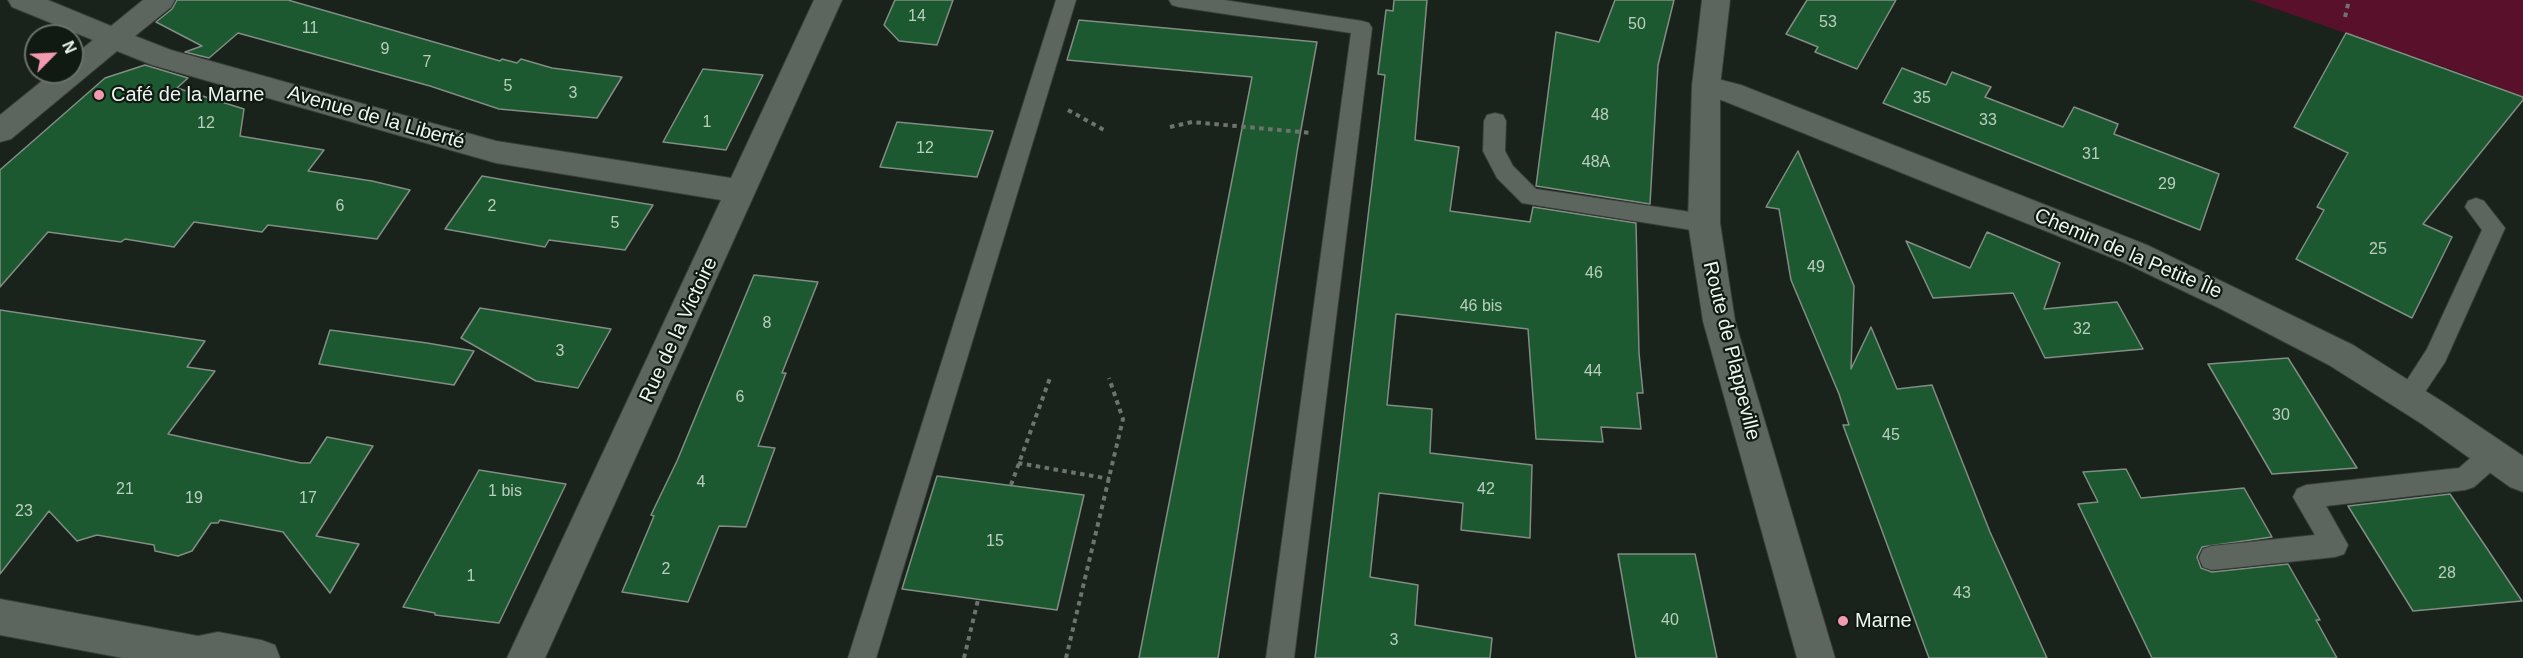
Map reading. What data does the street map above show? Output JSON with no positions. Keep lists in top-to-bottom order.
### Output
{
  "streets": {
    "street": [
      "Avenue de la Liberté",
      "Chemin de la Petite Île",
      "Rue de la Victoire",
      "Route de Plappeville"
    ]
  },
  "crossings": [
    ["Avenue de la Liberté", "Rue de la Victoire"],
    ["Chemin de la Petite Île", "Route de Plappeville"]
  ],
  "places": ["Café de la Marne", "Marne"],
  "house_numbers": [
    "14",
    "53",
    "50",
    "11",
    "9",
    "7",
    "5",
    "3",
    "35",
    "48",
    "33",
    "1",
    "12",
    "12",
    "31",
    "48A",
    "29",
    "6",
    "2",
    "5",
    "25",
    "49",
    "46",
    "46 bis",
    "8",
    "32",
    "3",
    "44",
    "6",
    "30",
    "45",
    "4",
    "21",
    "42",
    "1 bis",
    "19",
    "17",
    "23",
    "15",
    "2",
    "28",
    "1",
    "43",
    "40",
    "3"
  ],
  "north": "top right"
}
